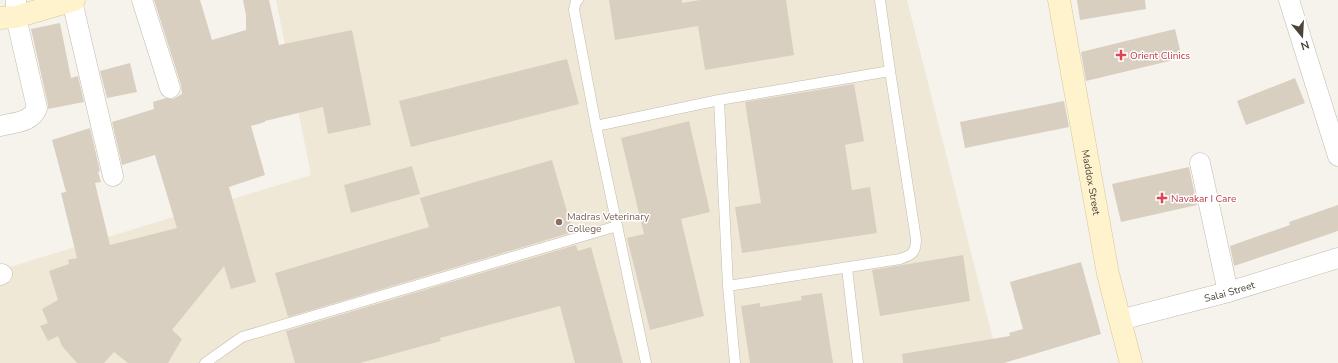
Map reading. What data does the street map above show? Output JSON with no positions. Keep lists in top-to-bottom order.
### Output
{
  "streets": {
    "street": ["Maddox Street", "Salai Street"]
  },
  "crossings": [
    ["Maddox Street", "Salai Street"]
  ],
  "places": {
    "health": ["Orient Clinics", "Navakar I Care"],
    "other": ["Madras Veterinary College"]
  },
  "north": "bottom"
}
